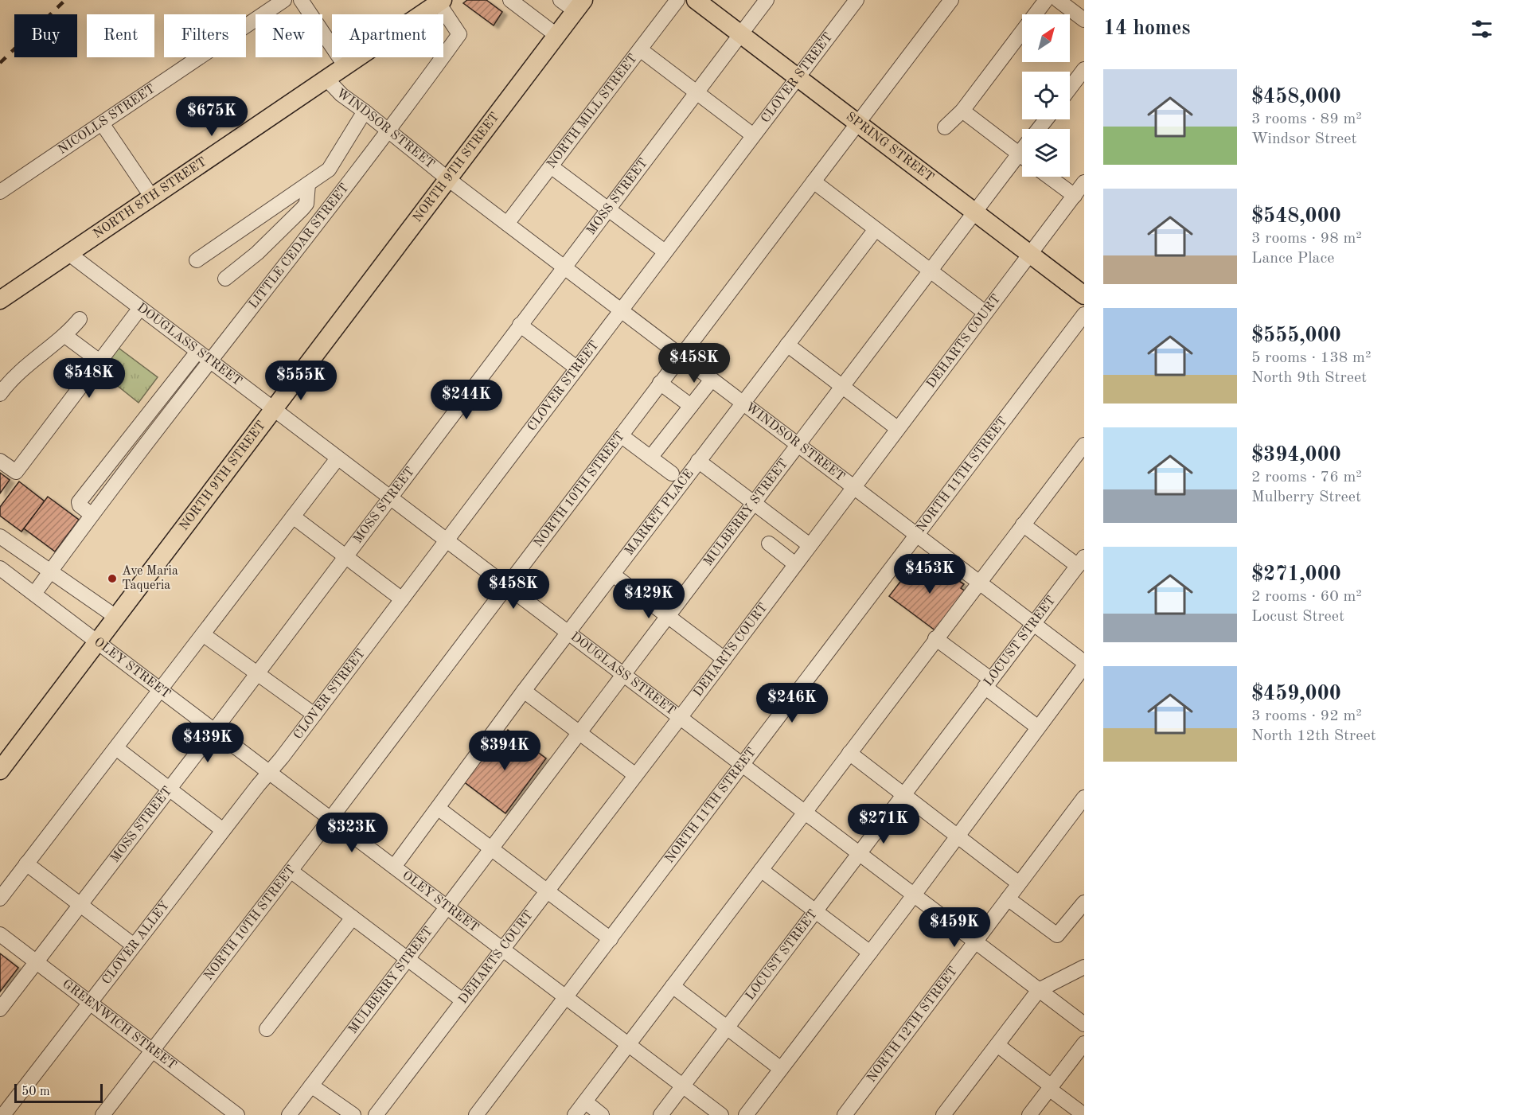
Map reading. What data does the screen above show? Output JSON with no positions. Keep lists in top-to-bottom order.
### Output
{
  "streets": {
    "main road": ["SPRING STREET", "NORTH 9TH STREET", "NORTH 8TH STREET"],
    "street": [
      "CLOVER STREET",
      "NORTH MILL STREET",
      "NICOLLS STREET",
      "WINDSOR STREET",
      "MOSS STREET",
      "LITTLE CEDAR STREET",
      "DEHARTS COURT",
      "DOUGLASS STREET",
      "NORTH 11TH STREET",
      "NORTH 10TH STREET",
      "MARKET PLACE",
      "MULBERRY STREET",
      "LOCUST STREET",
      "OLEY STREET",
      "CLOVER ALLEY",
      "GREENWICH STREET",
      "NORTH 12TH STREET"
    ]
  },
  "crossings": [
    ["CLOVER STREET", "WINDSOR STREET"],
    ["CLOVER STREET", "SPRING STREET"],
    ["CLOVER STREET", "DOUGLASS STREET"],
    ["CLOVER STREET", "OLEY STREET"],
    ["CLOVER STREET", "CLOVER ALLEY"],
    ["NORTH MILL STREET", "WINDSOR STREET"],
    ["WINDSOR STREET", "NORTH 9TH STREET"],
    ["WINDSOR STREET", "MOSS STREET"],
    ["WINDSOR STREET", "NORTH 8TH STREET"],
    ["WINDSOR STREET", "LITTLE CEDAR STREET"],
    ["WINDSOR STREET", "DEHARTS COURT"],
    ["WINDSOR STREET", "NORTH 11TH STREET"],
    ["WINDSOR STREET", "NORTH 10TH STREET"],
    ["WINDSOR STREET", "MARKET PLACE"],
    ["WINDSOR STREET", "MULBERRY STREET"],
    ["WINDSOR STREET", "LOCUST STREET"],
    ["SPRING STREET", "MOSS STREET"],
    ["SPRING STREET", "DEHARTS COURT"],
    ["SPRING STREET", "NORTH 10TH STREET"],
    ["SPRING STREET", "MULBERRY STREET"],
    ["NORTH 9TH STREET", "DOUGLASS STREET"],
    ["NORTH 9TH STREET", "OLEY STREET"],
    ["MOSS STREET", "DOUGLASS STREET"],
    ["MOSS STREET", "OLEY STREET"],
    ["MOSS STREET", "GREENWICH STREET"],
    ["NORTH 8TH STREET", "LITTLE CEDAR STREET"],
    ["NORTH 8TH STREET", "DOUGLASS STREET"],
    ["LITTLE CEDAR STREET", "DOUGLASS STREET"],
    ["LITTLE CEDAR STREET", "OLEY STREET"],
    ["DEHARTS COURT", "DOUGLASS STREET"],
    ["DEHARTS COURT", "OLEY STREET"],
    ["DOUGLASS STREET", "NORTH 11TH STREET"],
    ["DOUGLASS STREET", "NORTH 10TH STREET"],
    ["DOUGLASS STREET", "MARKET PLACE"],
    ["DOUGLASS STREET", "MULBERRY STREET"],
    ["DOUGLASS STREET", "LOCUST STREET"],
    ["DOUGLASS STREET", "NORTH 12TH STREET"],
    ["NORTH 11TH STREET", "OLEY STREET"],
    ["NORTH 10TH STREET", "OLEY STREET"],
    ["NORTH 10TH STREET", "GREENWICH STREET"],
    ["MARKET PLACE", "OLEY STREET"],
    ["MULBERRY STREET", "OLEY STREET"],
    ["LOCUST STREET", "OLEY STREET"],
    ["OLEY STREET", "CLOVER ALLEY"],
    ["CLOVER ALLEY", "GREENWICH STREET"]
  ],
  "places": ["Ave Maria Taqueria"],
  "scale_bar": "50 m",
  "north": "top right",
  "page": {
    "heading": "14 homes",
    "chip": [
      "Buy",
      "Rent",
      "Filters",
      "New",
      "Apartment"
    ],
    "list": [
      {
        "name": "$458,000",
        "note": "3 rooms · 89 m² · Windsor Street"
      },
      {
        "name": "$548,000",
        "note": "3 rooms · 98 m² · Lance Place"
      },
      {
        "name": "$555,000",
        "note": "5 rooms · 138 m² · North 9th Street"
      },
      {
        "name": "$394,000",
        "note": "2 rooms · 76 m² · Mulberry Street"
      },
      {
        "name": "$271,000",
        "note": "2 rooms · 60 m² · Locust Street"
      },
      {
        "name": "$459,000",
        "note": "3 rooms · 92 m² · North 12th Street"
      }
    ],
    "price": [
      "$675K",
      "$458K",
      "$548K",
      "$555K",
      "$244K",
      "$453K",
      "$458K",
      "$429K",
      "$246K",
      "$439K",
      "$394K",
      "$271K",
      "$323K",
      "$459K"
    ],
    "scale": "50 m"
  }
}
